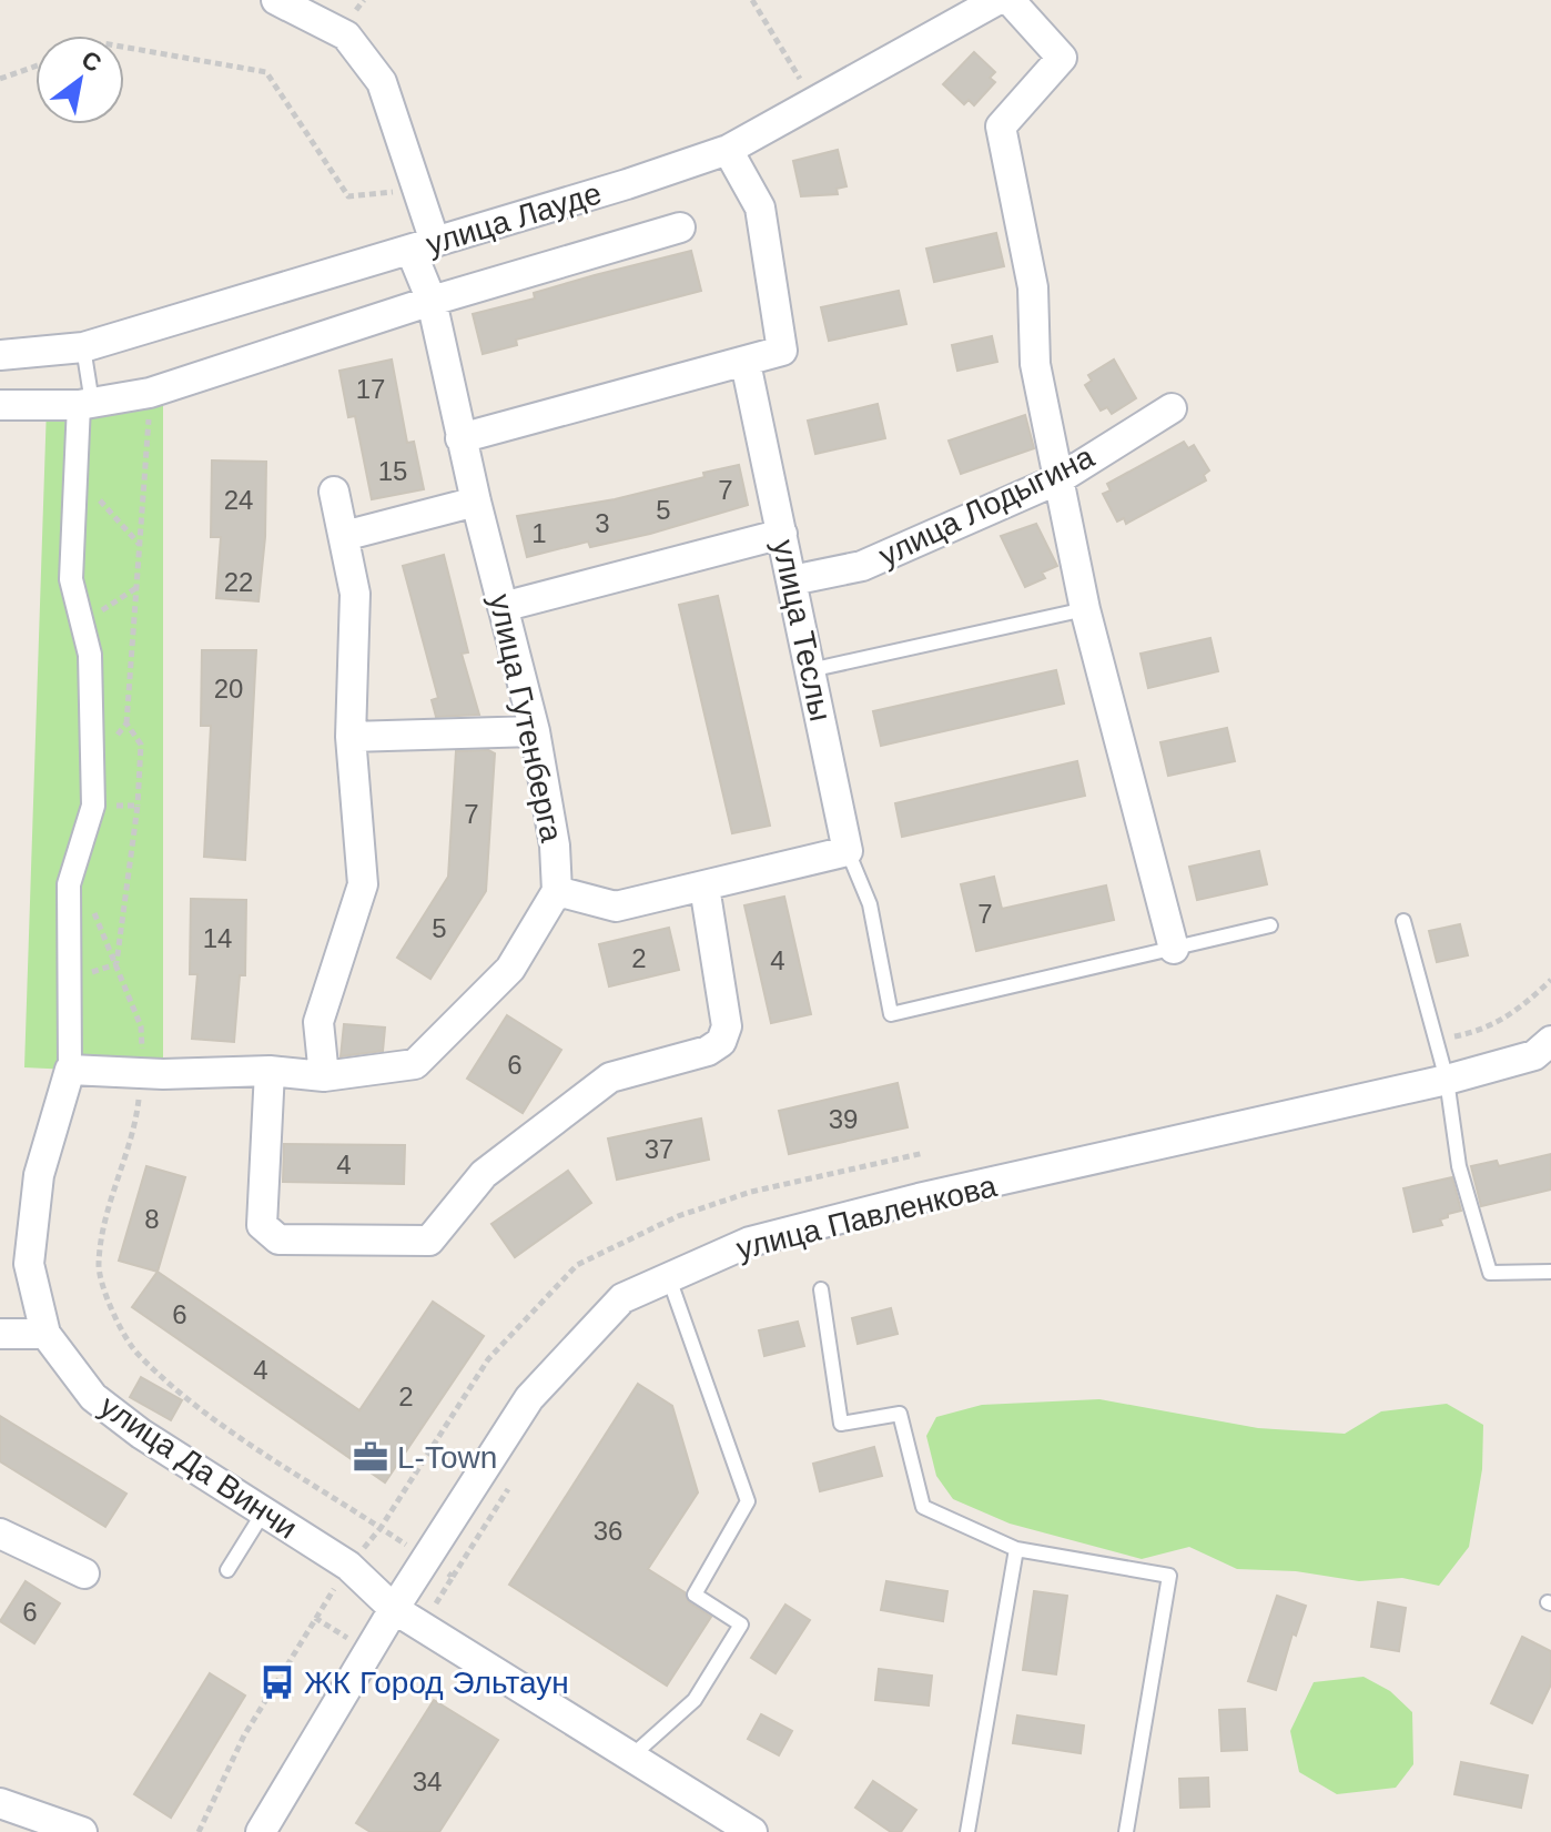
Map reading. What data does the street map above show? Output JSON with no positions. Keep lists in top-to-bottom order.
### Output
{
  "streets": {
    "street": [
      "улица Лауде",
      "улица Лодыгина",
      "улица Теслы",
      "улица Гутенберга",
      "улица Павленкова",
      "улица Да Винчи"
    ]
  },
  "crossings": [
    ["улица Лауде", "улица Гутенберга"],
    ["улица Лауде", "улица Да Винчи"],
    ["улица Лодыгина", "улица Теслы"],
    ["улица Павленкова", "улица Да Винчи"]
  ],
  "places": {
    "office": ["L-Town"],
    "bus stop": ["ЖК Город Эльтаун"]
  },
  "house_numbers": [
    "17",
    "15",
    "7",
    "24",
    "5",
    "3",
    "1",
    "22",
    "20",
    "7",
    "7",
    "5",
    "14",
    "2",
    "4",
    "6",
    "39",
    "37",
    "4",
    "8",
    "6",
    "4",
    "2",
    "36",
    "6",
    "34"
  ],
  "north": "top right"
}
